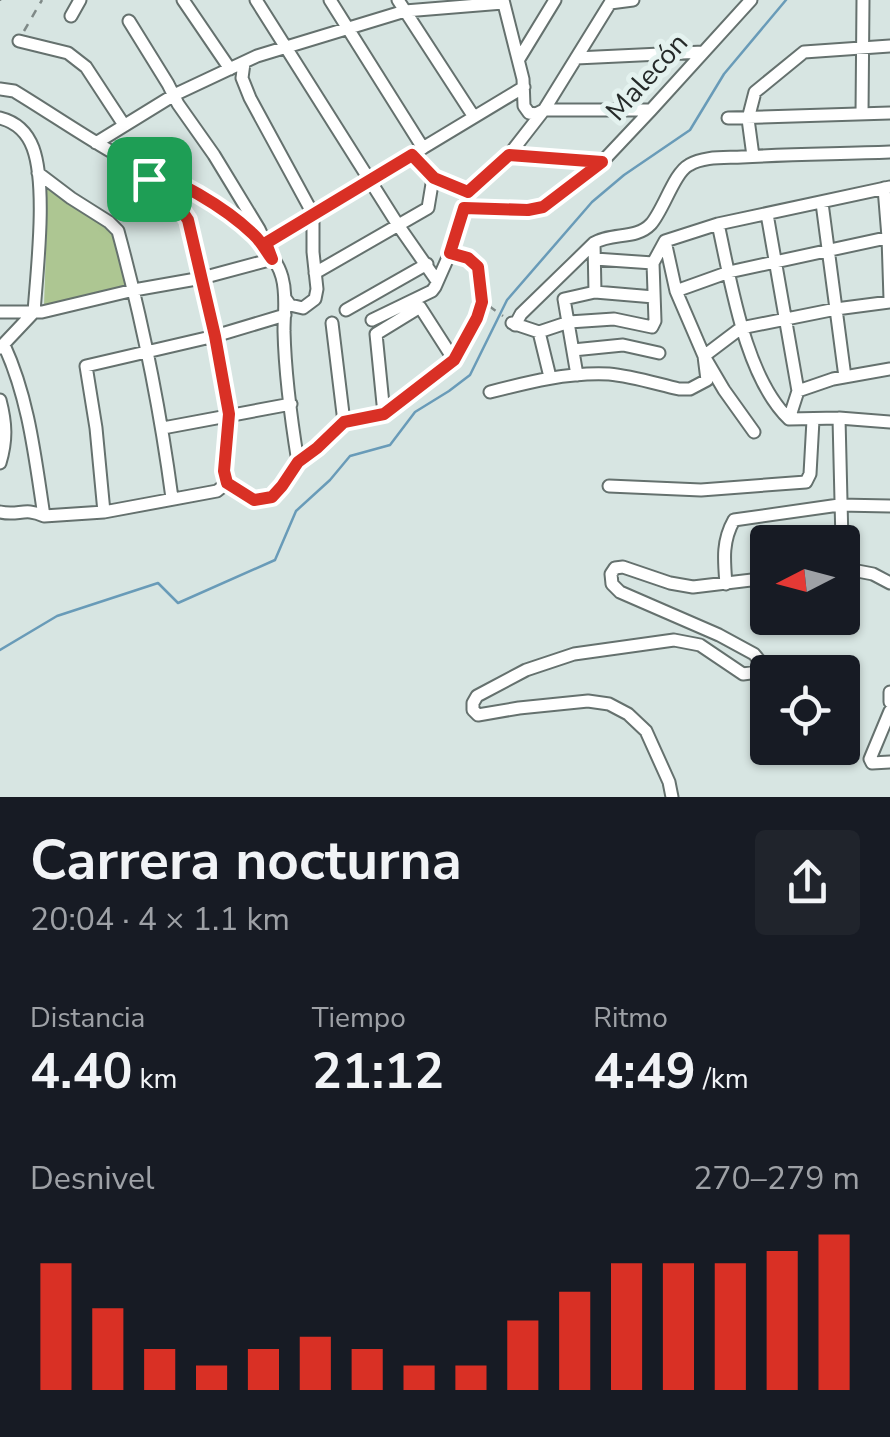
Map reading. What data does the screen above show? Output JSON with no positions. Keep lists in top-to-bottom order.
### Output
{
  "streets": {
    "street": ["Malecón"]
  },
  "north": "left",
  "page": {
    "heading": ["Carrera nocturna", "20:04 · 4 × 1.1 km"],
    "stats": [
      ["Distancia", "4.40 km"],
      ["Tiempo", "21:12"],
      ["Ritmo", "4:49 /km"]
    ],
    "chart": ["Desnivel", "270–279 m"]
  }
}
